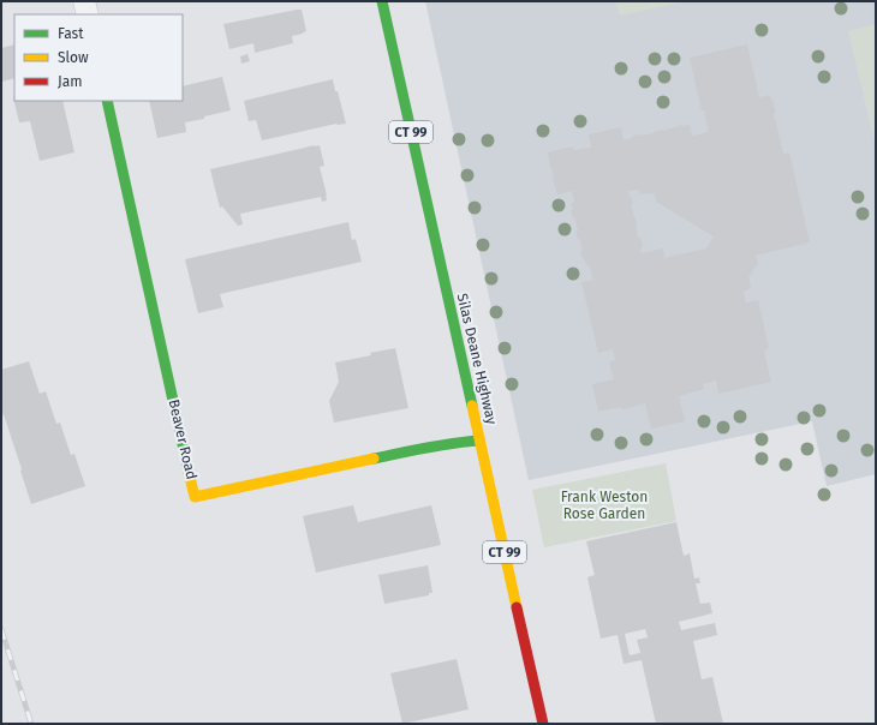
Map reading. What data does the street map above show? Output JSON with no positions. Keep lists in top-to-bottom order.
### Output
{
  "streets": {
    "main road": ["CT 99", "Silas Deane Highway", "Beaver Road"]
  },
  "crossings": [
    ["Silas Deane Highway", "Beaver Road"]
  ],
  "parks": ["Frank Weston Rose Garden"],
  "legend": ["Fast", "Slow", "Jam"]
}
